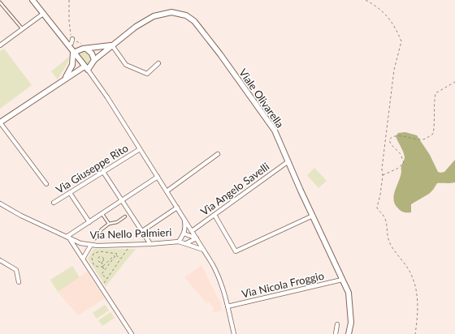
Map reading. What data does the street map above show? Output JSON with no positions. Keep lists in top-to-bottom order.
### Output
{
  "streets": {
    "street": [
      "Viale Olivarella",
      "Via Giuseppe Rito",
      "Via Angelo Savelli",
      "Via Nello Palmieri",
      "Via Nicola Froggio"
    ]
  },
  "crossings": [
    ["Viale Olivarella", "Via Angelo Savelli"],
    ["Viale Olivarella", "Via Nicola Froggio"]
  ]
}
